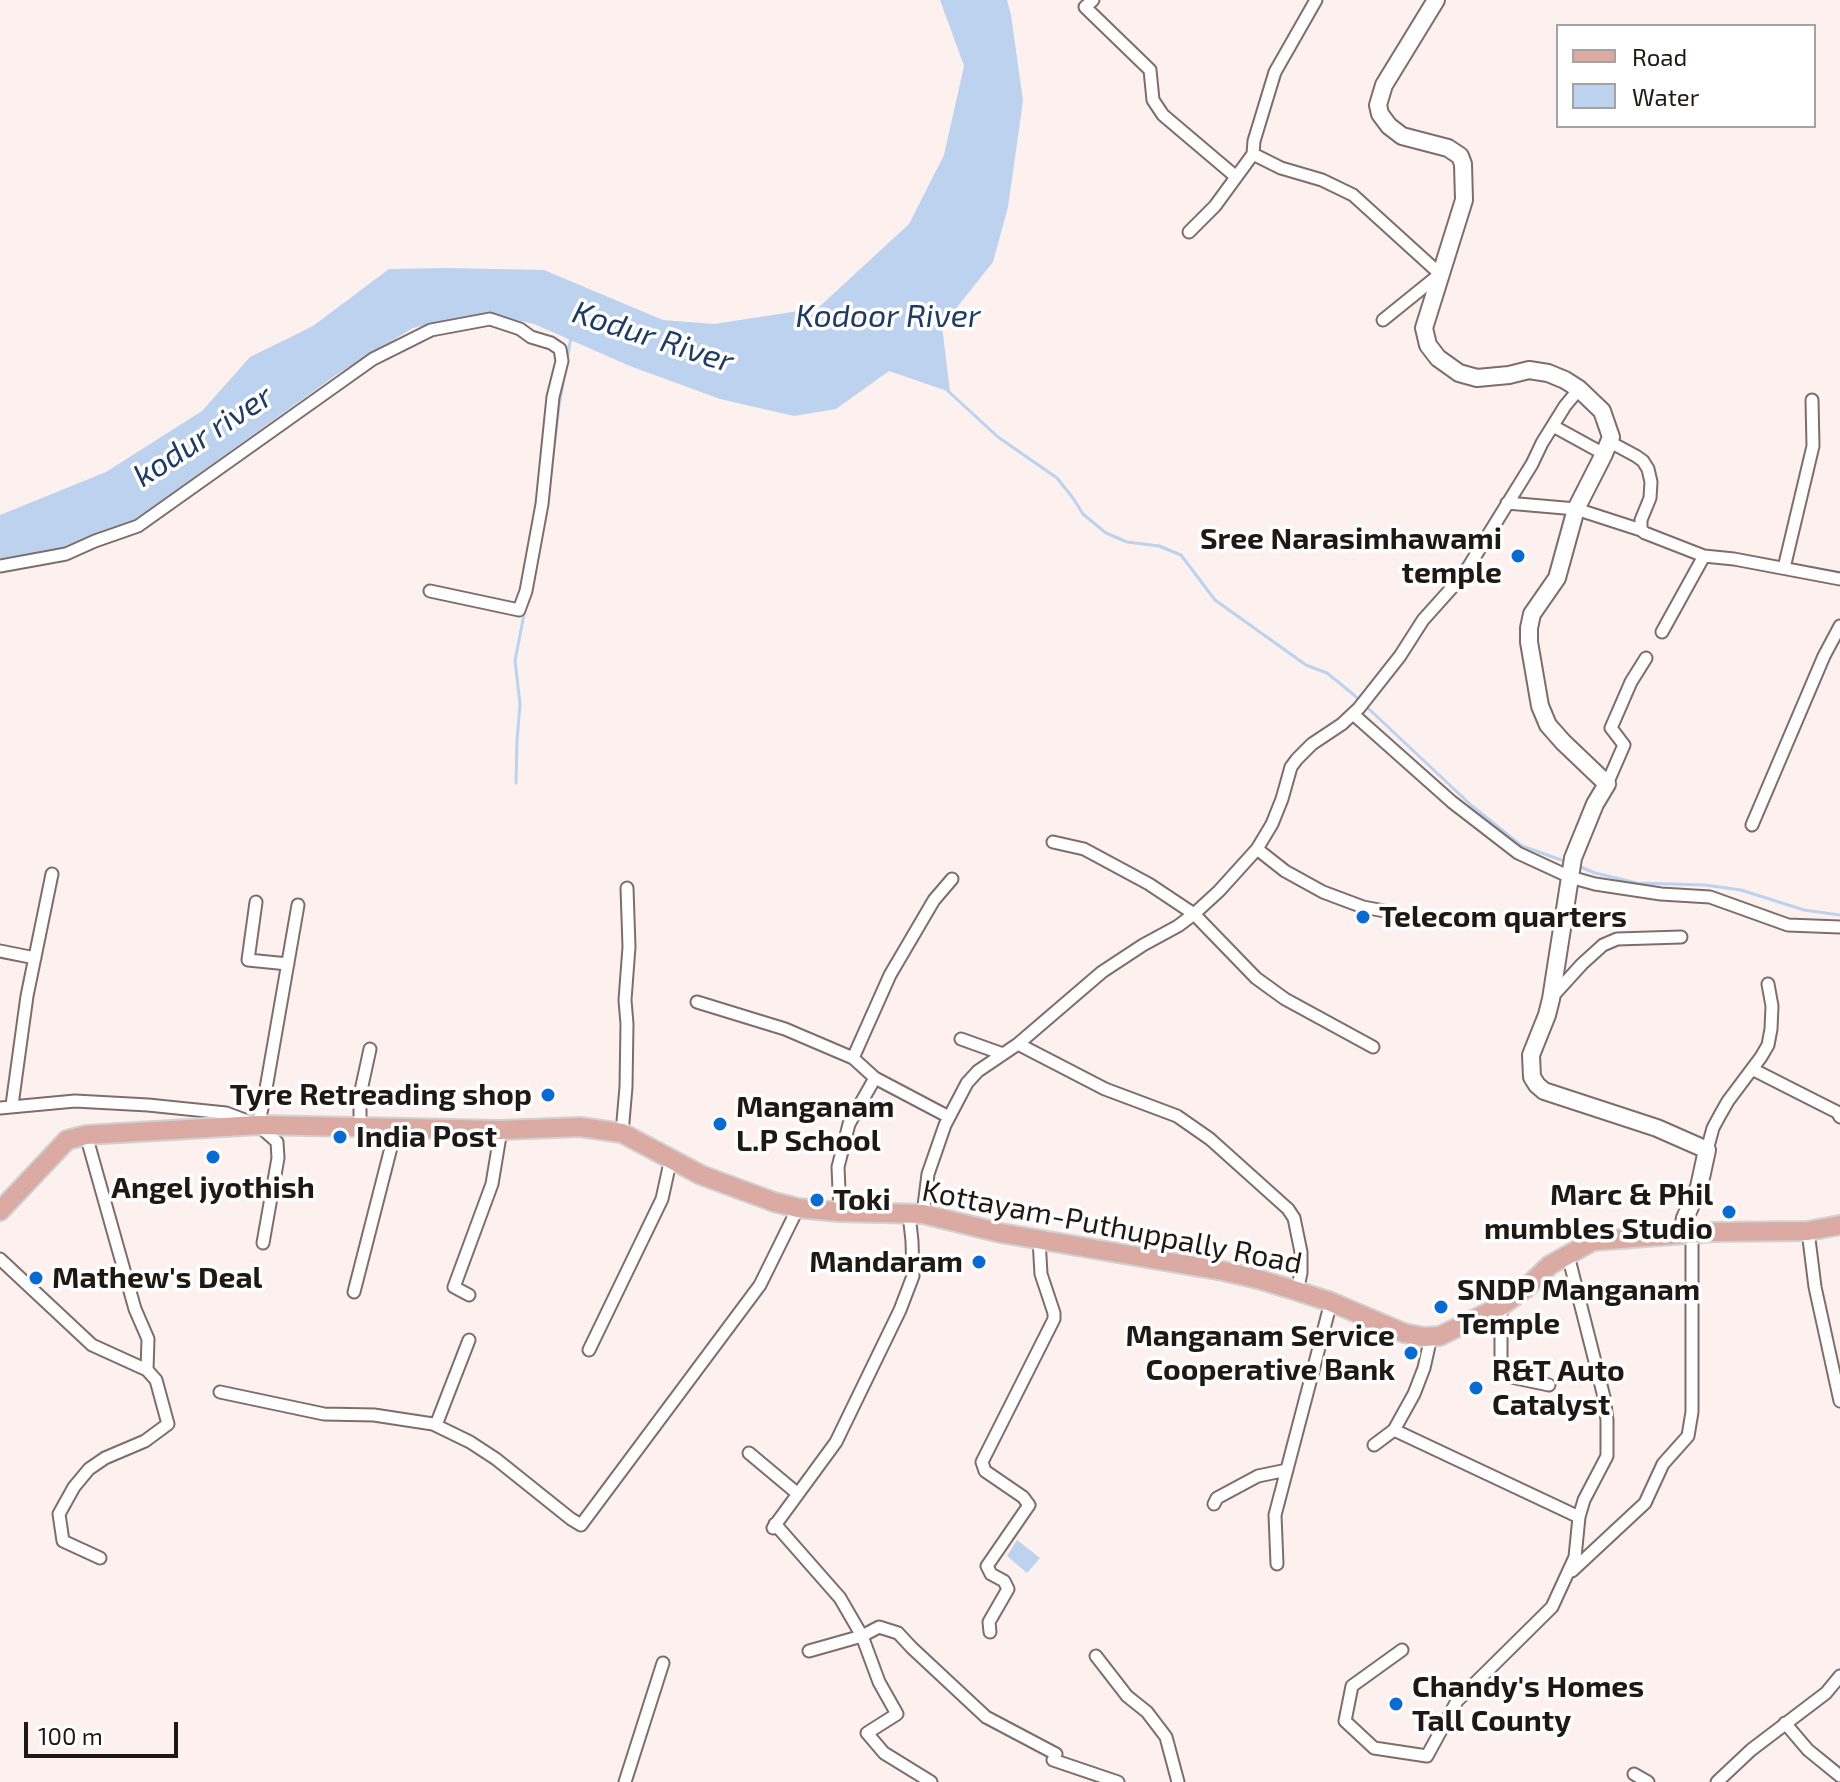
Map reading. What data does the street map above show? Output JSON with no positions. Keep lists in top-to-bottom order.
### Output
{
  "streets": {
    "main road": ["Kottayam-Puthuppally Road"]
  },
  "water": ["Kodoor River", "Kodur River", "kodur river"],
  "places": [
    "Sree Narasimhawami temple",
    "Telecom quarters",
    "Tyre Retreading shop",
    "Manganam L.P School",
    "India Post",
    "Angel jyothish",
    "Toki",
    "Marc & Phil mumbles Studio",
    "Mandaram",
    "Mathew's Deal",
    "SNDP Manganam Temple",
    "Manganam Service Cooperative Bank",
    "R&T Auto Catalyst",
    "Chandy's Homes Tall County"
  ],
  "legend": ["Road", "Water"],
  "scale_bar": "100 m"
}
